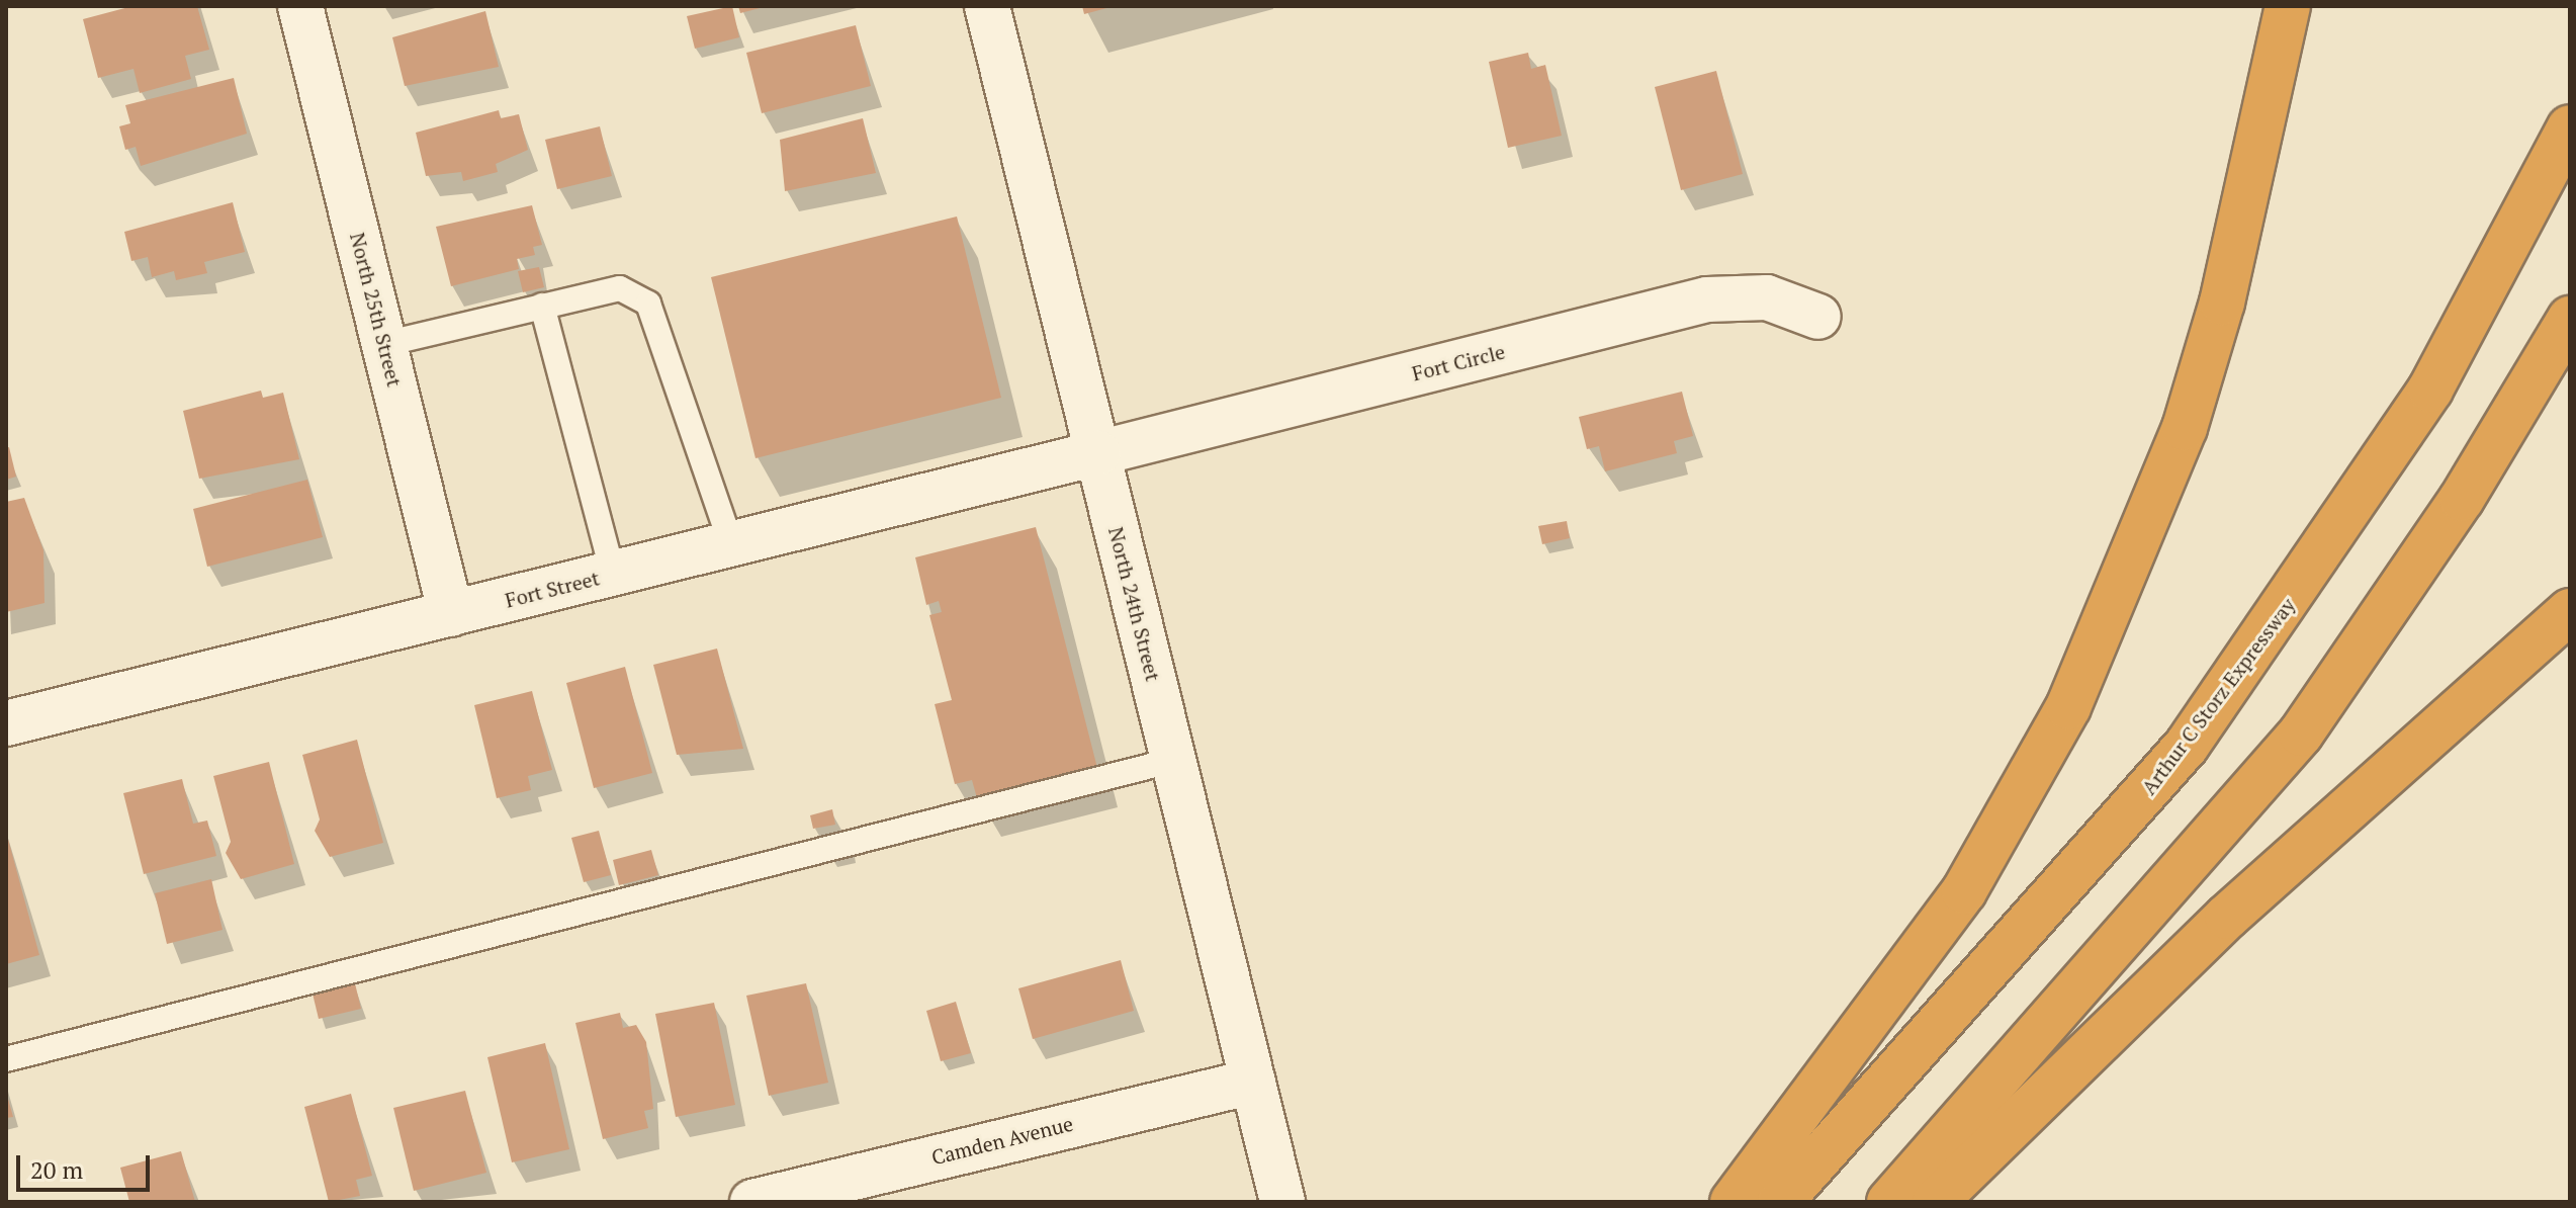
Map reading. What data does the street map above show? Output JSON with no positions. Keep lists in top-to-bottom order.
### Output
{
  "streets": {
    "highway": ["Arthur C Storz Expressway"],
    "street": [
      "North 25th Street",
      "Fort Circle",
      "Fort Street",
      "North 24th Street",
      "Camden Avenue"
    ]
  },
  "crossings": [
    ["North 25th Street", "Fort Street"],
    ["Fort Circle", "Fort Street"],
    ["Fort Circle", "North 24th Street"],
    ["Fort Street", "North 24th Street"],
    ["North 24th Street", "Camden Avenue"]
  ],
  "scale_bar": "20 m"
}
